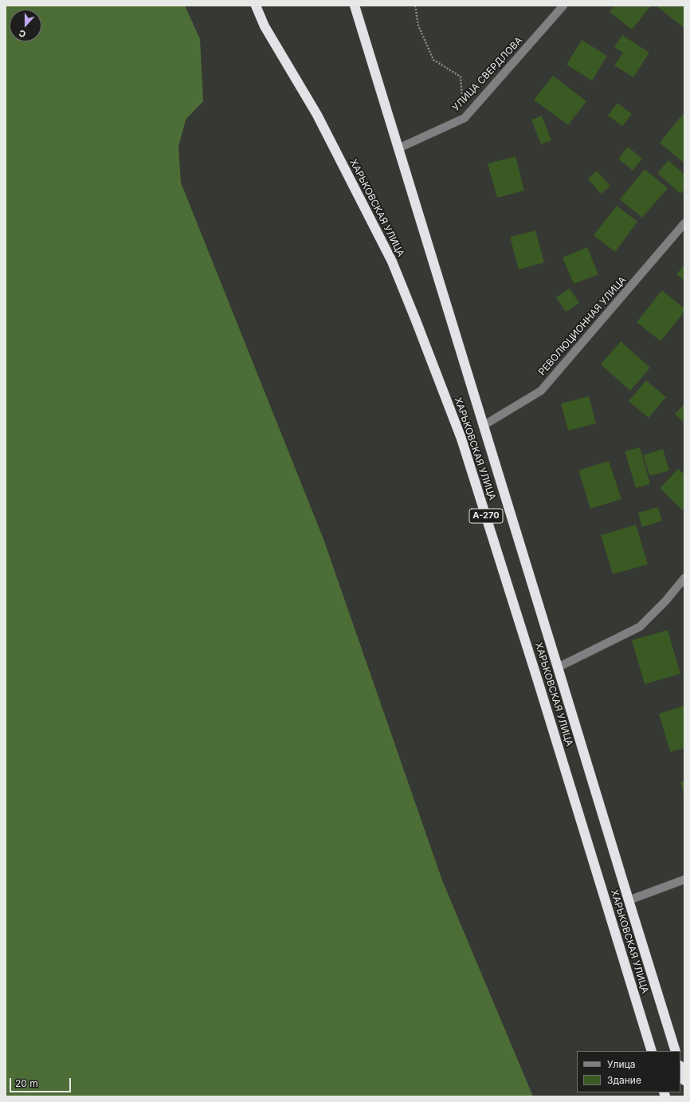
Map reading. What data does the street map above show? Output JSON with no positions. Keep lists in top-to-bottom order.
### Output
{
  "streets": {
    "highway": ["ХАРЬКОВСКАЯ УЛИЦА", "А-270"],
    "street": ["УЛИЦА СВЕРДЛОВА", "РЕВОЛЮЦИОННАЯ УЛИЦА"]
  },
  "crossings": [
    ["УЛИЦА СВЕРДЛОВА", "ХАРЬКОВСКАЯ УЛИЦА"],
    ["ХАРЬКОВСКАЯ УЛИЦА", "РЕВОЛЮЦИОННАЯ УЛИЦА"]
  ],
  "legend": ["Улица", "Здание"],
  "scale_bar": "20 m",
  "north": "bottom"
}
